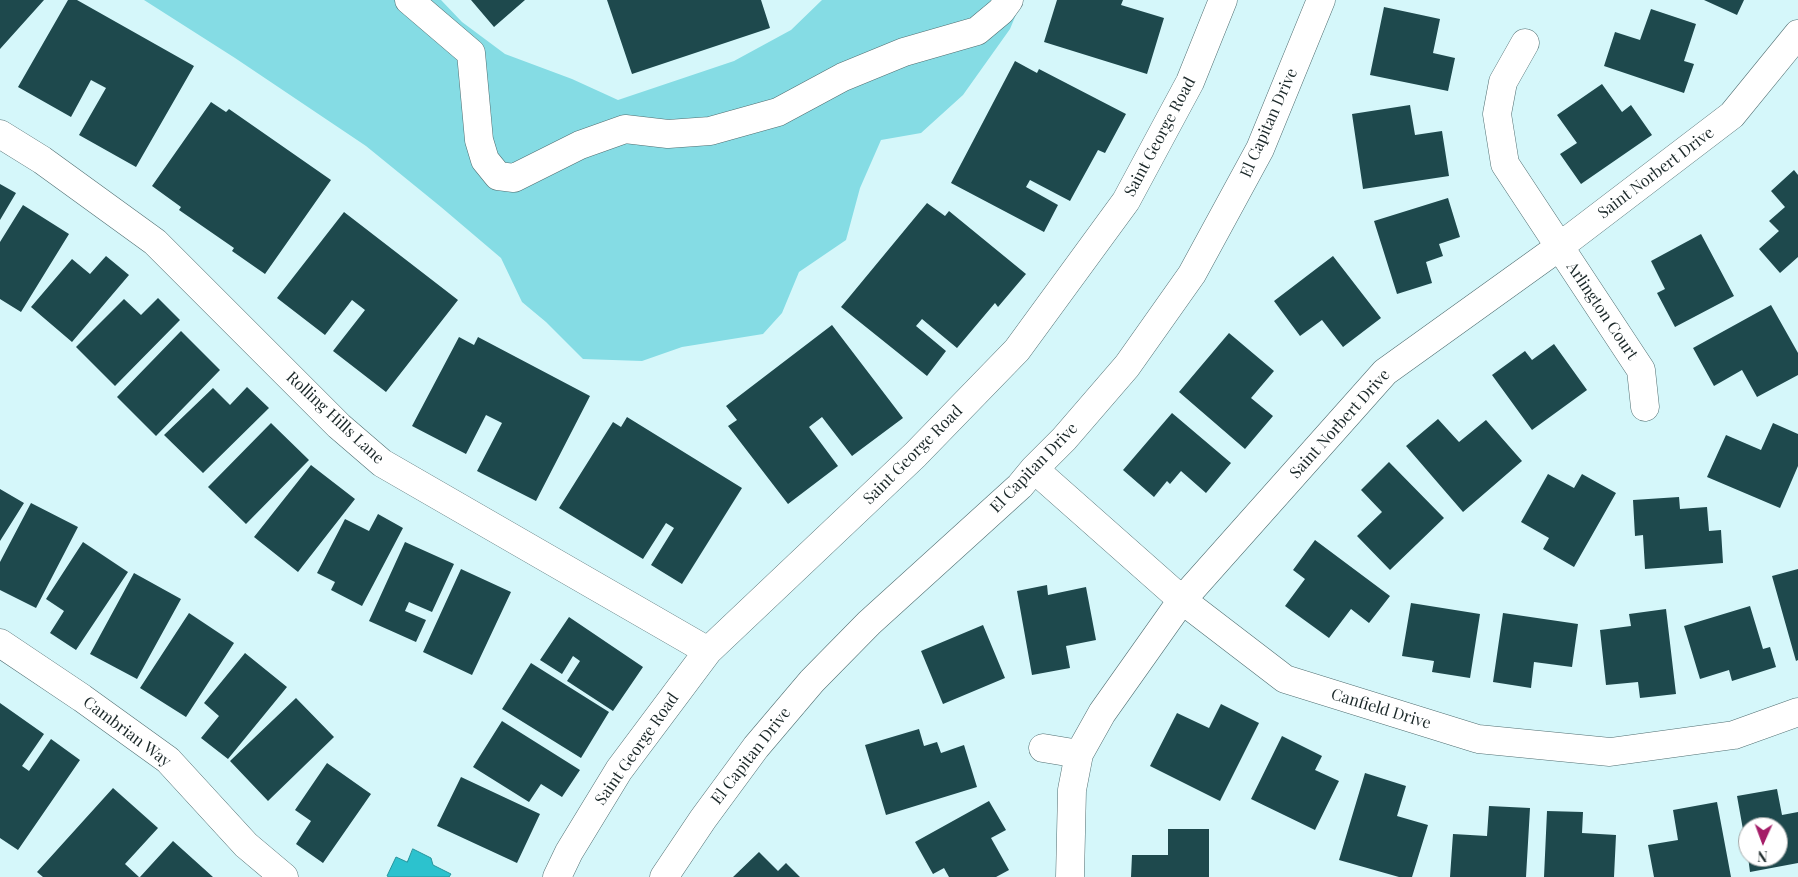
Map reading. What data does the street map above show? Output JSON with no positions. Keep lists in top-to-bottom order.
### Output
{
  "streets": {
    "street": [
      "El Capitan Drive",
      "Saint George Road",
      "Saint Norbert Drive",
      "Arlington Court",
      "Rolling Hills Lane",
      "Canfield Drive",
      "Cambrian Way"
    ]
  },
  "crossings": [
    ["El Capitan Drive", "Canfield Drive"],
    ["Saint George Road", "Rolling Hills Lane"],
    ["Saint Norbert Drive", "Arlington Court"],
    ["Saint Norbert Drive", "Canfield Drive"]
  ],
  "north": "bottom"
}
